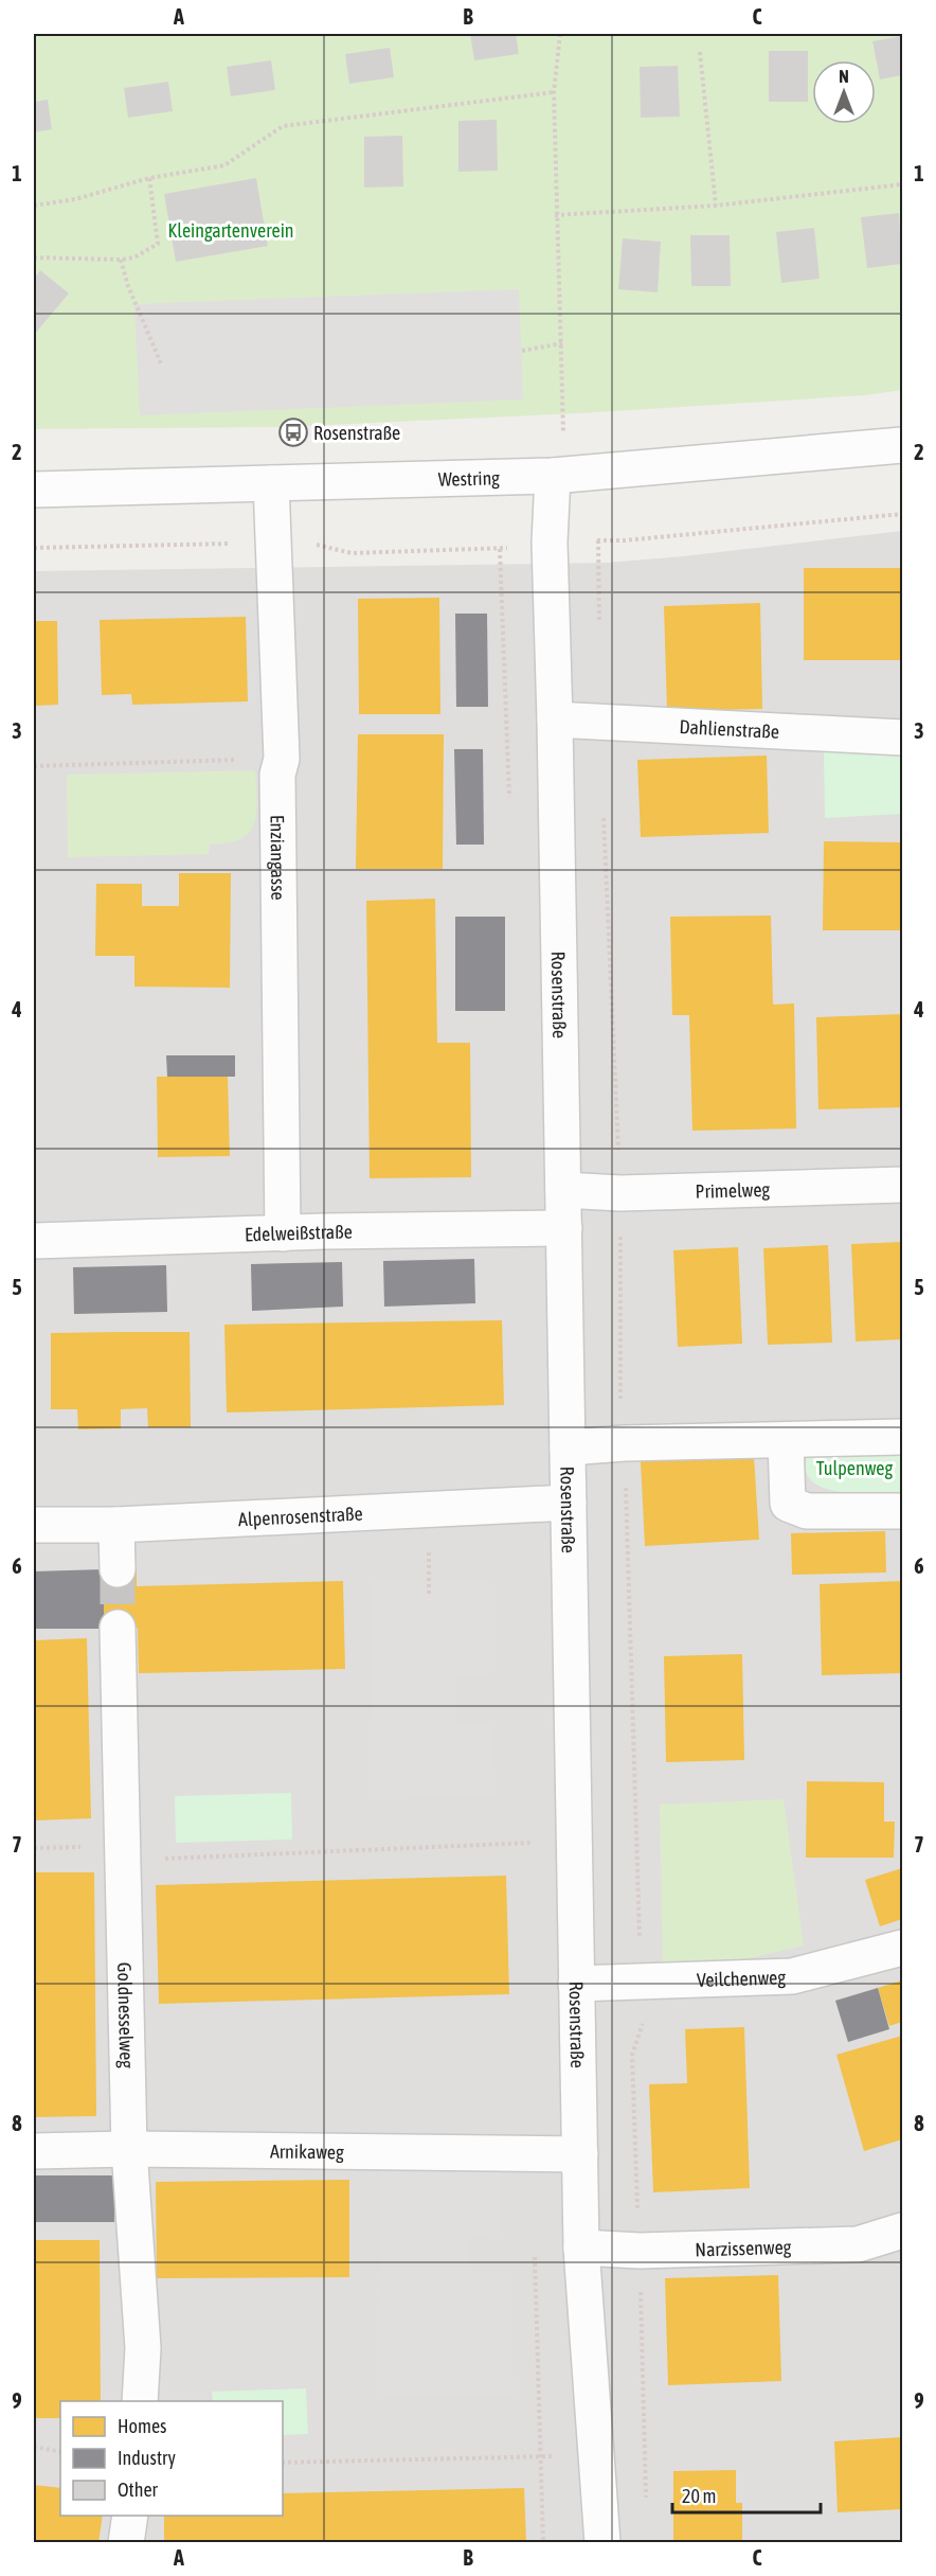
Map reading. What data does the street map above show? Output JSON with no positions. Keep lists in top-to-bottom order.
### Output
{
  "streets": {
    "street": [
      "Westring",
      "Dahlienstraße",
      "Enziangasse",
      "Rosenstraße",
      "Primelweg",
      "Edelweißstraße",
      "Alpenrosenstraße",
      "Veilchenweg",
      "Goldnesselweg",
      "Arnikaweg",
      "Narzissenweg"
    ]
  },
  "crossings": [
    ["Westring", "Enziangasse"],
    ["Westring", "Rosenstraße"],
    ["Dahlienstraße", "Rosenstraße"],
    ["Enziangasse", "Edelweißstraße"],
    ["Rosenstraße", "Primelweg"],
    ["Rosenstraße", "Edelweißstraße"],
    ["Rosenstraße", "Alpenrosenstraße"],
    ["Rosenstraße", "Veilchenweg"],
    ["Rosenstraße", "Arnikaweg"],
    ["Rosenstraße", "Narzissenweg"],
    ["Goldnesselweg", "Arnikaweg"]
  ],
  "parks": ["Kleingartenverein", "Tulpenweg"],
  "places": {
    "bus stop": ["Rosenstraße"]
  },
  "legend": ["Homes", "Industry", "Other"],
  "scale_bar": "20 m",
  "north": "top",
  "grid": {
    "columns": ["A", "B", "C"],
    "rows": [
      "1",
      "2",
      "3",
      "4",
      "5",
      "6",
      "7",
      "8",
      "9"
    ]
  }
}
